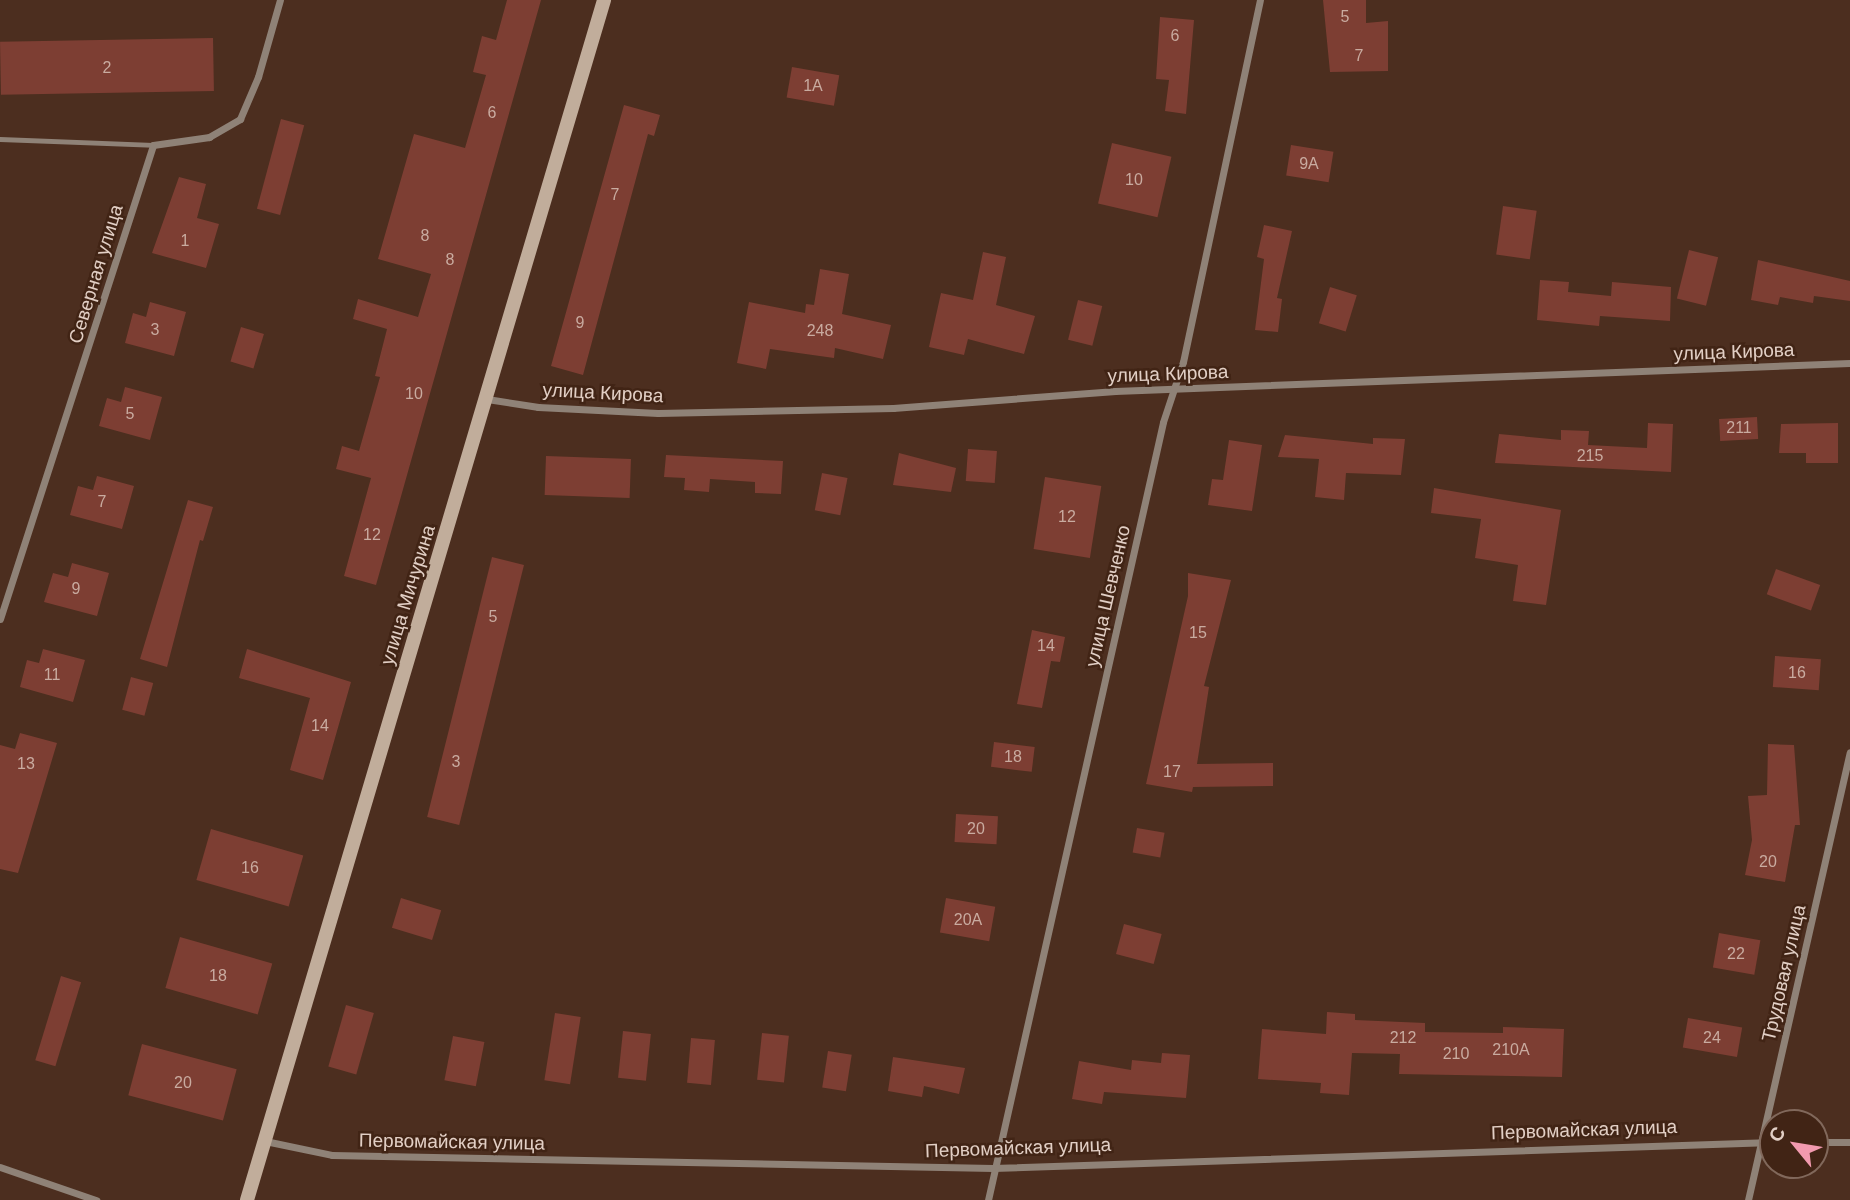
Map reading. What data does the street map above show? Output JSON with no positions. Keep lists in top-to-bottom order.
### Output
{
  "streets": {
    "street": [
      "Северная улица",
      "улица Кирова",
      "улица Мичурина",
      "улица Шевченко",
      "Трудовая улица",
      "Первомайская улица"
    ]
  },
  "crossings": [
    ["улица Кирова", "улица Мичурина"],
    ["улица Кирова", "улица Шевченко"],
    ["улица Мичурина", "Первомайская улица"],
    ["улица Шевченко", "Первомайская улица"]
  ],
  "house_numbers": [
    "5",
    "6",
    "7",
    "2",
    "1А",
    "6",
    "9А",
    "10",
    "7",
    "8",
    "1",
    "8",
    "9",
    "3",
    "248",
    "10",
    "5",
    "211",
    "215",
    "7",
    "12",
    "12",
    "9",
    "5",
    "15",
    "14",
    "16",
    "11",
    "14",
    "18",
    "3",
    "13",
    "17",
    "20",
    "20",
    "16",
    "20А",
    "22",
    "18",
    "212",
    "24",
    "210А",
    "210",
    "20"
  ],
  "north": "top left"
}
